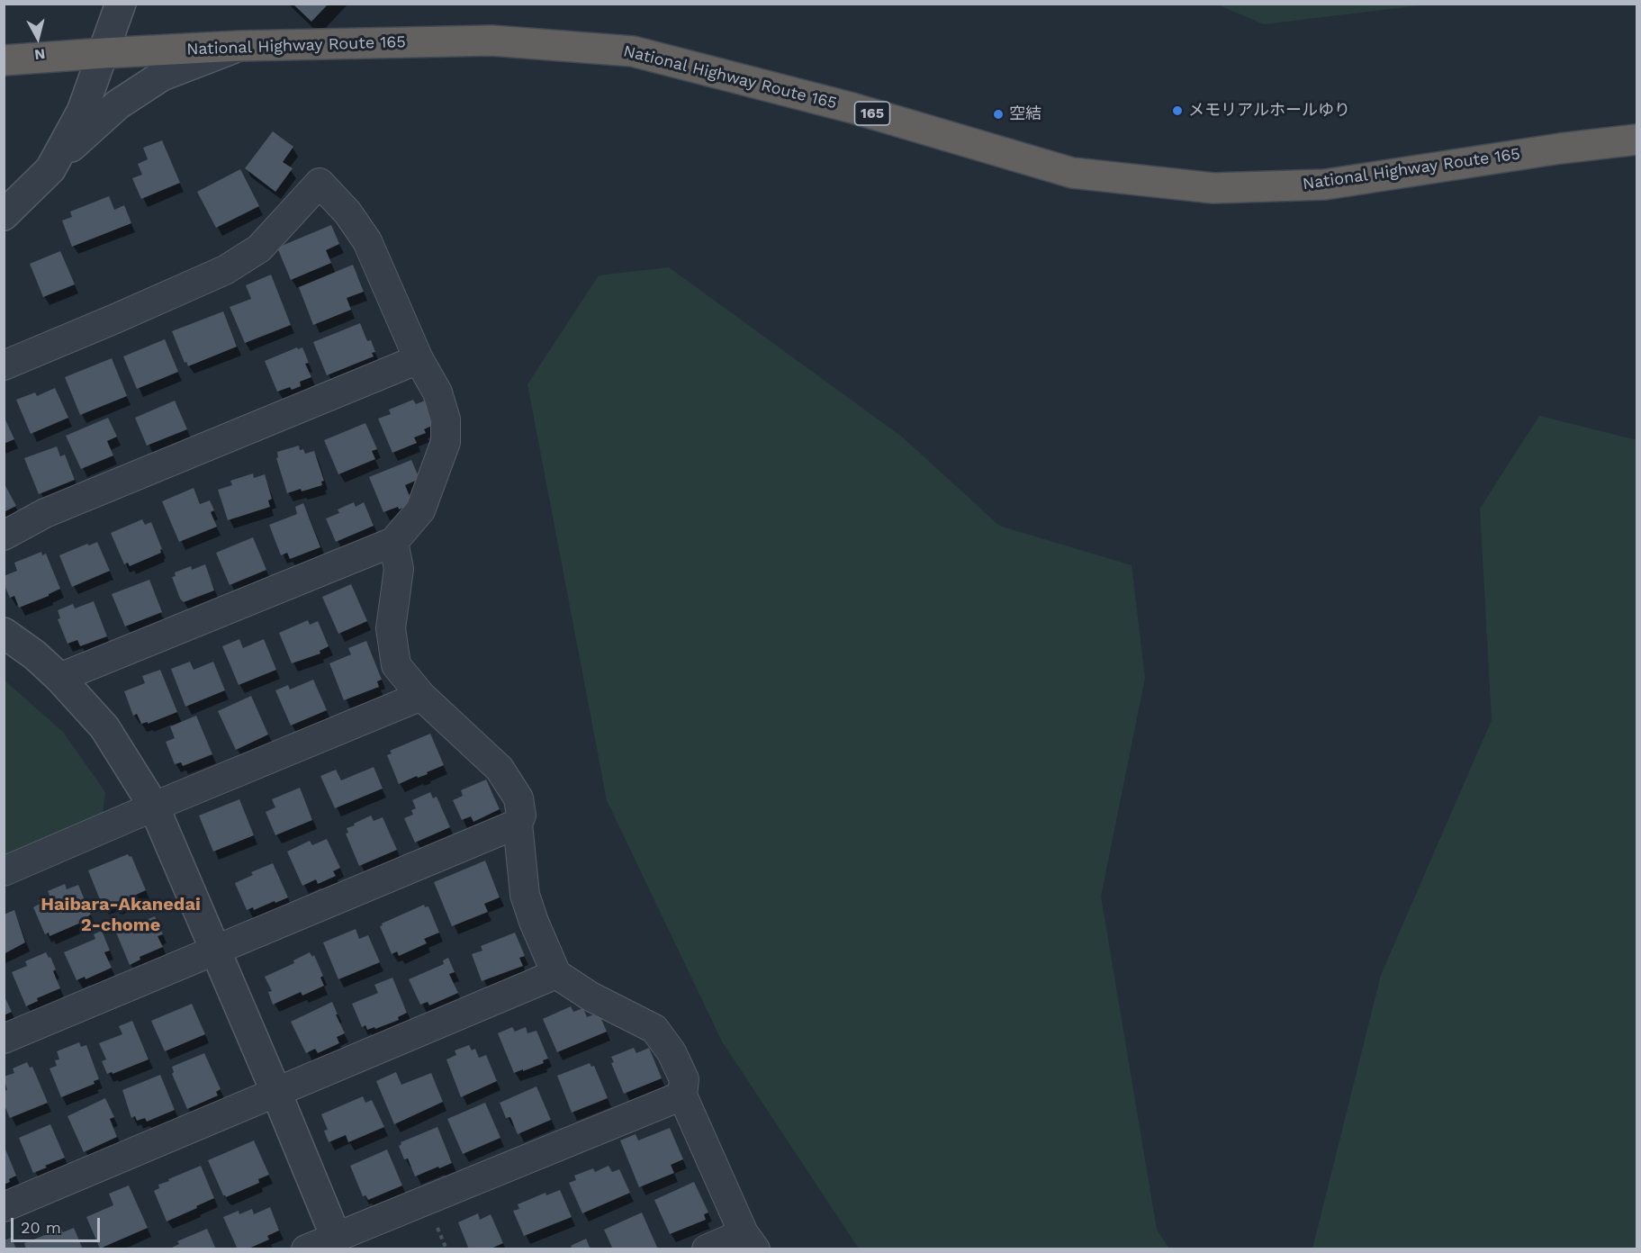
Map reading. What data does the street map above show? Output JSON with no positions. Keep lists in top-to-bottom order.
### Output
{
  "streets": {
    "highway": ["National Highway Route 165", "165"]
  },
  "districts": ["Haibara-Akanedai 2-chome"],
  "places": ["メモリアルホールゆり", "空結"],
  "scale_bar": "20 m",
  "north": "bottom"
}
